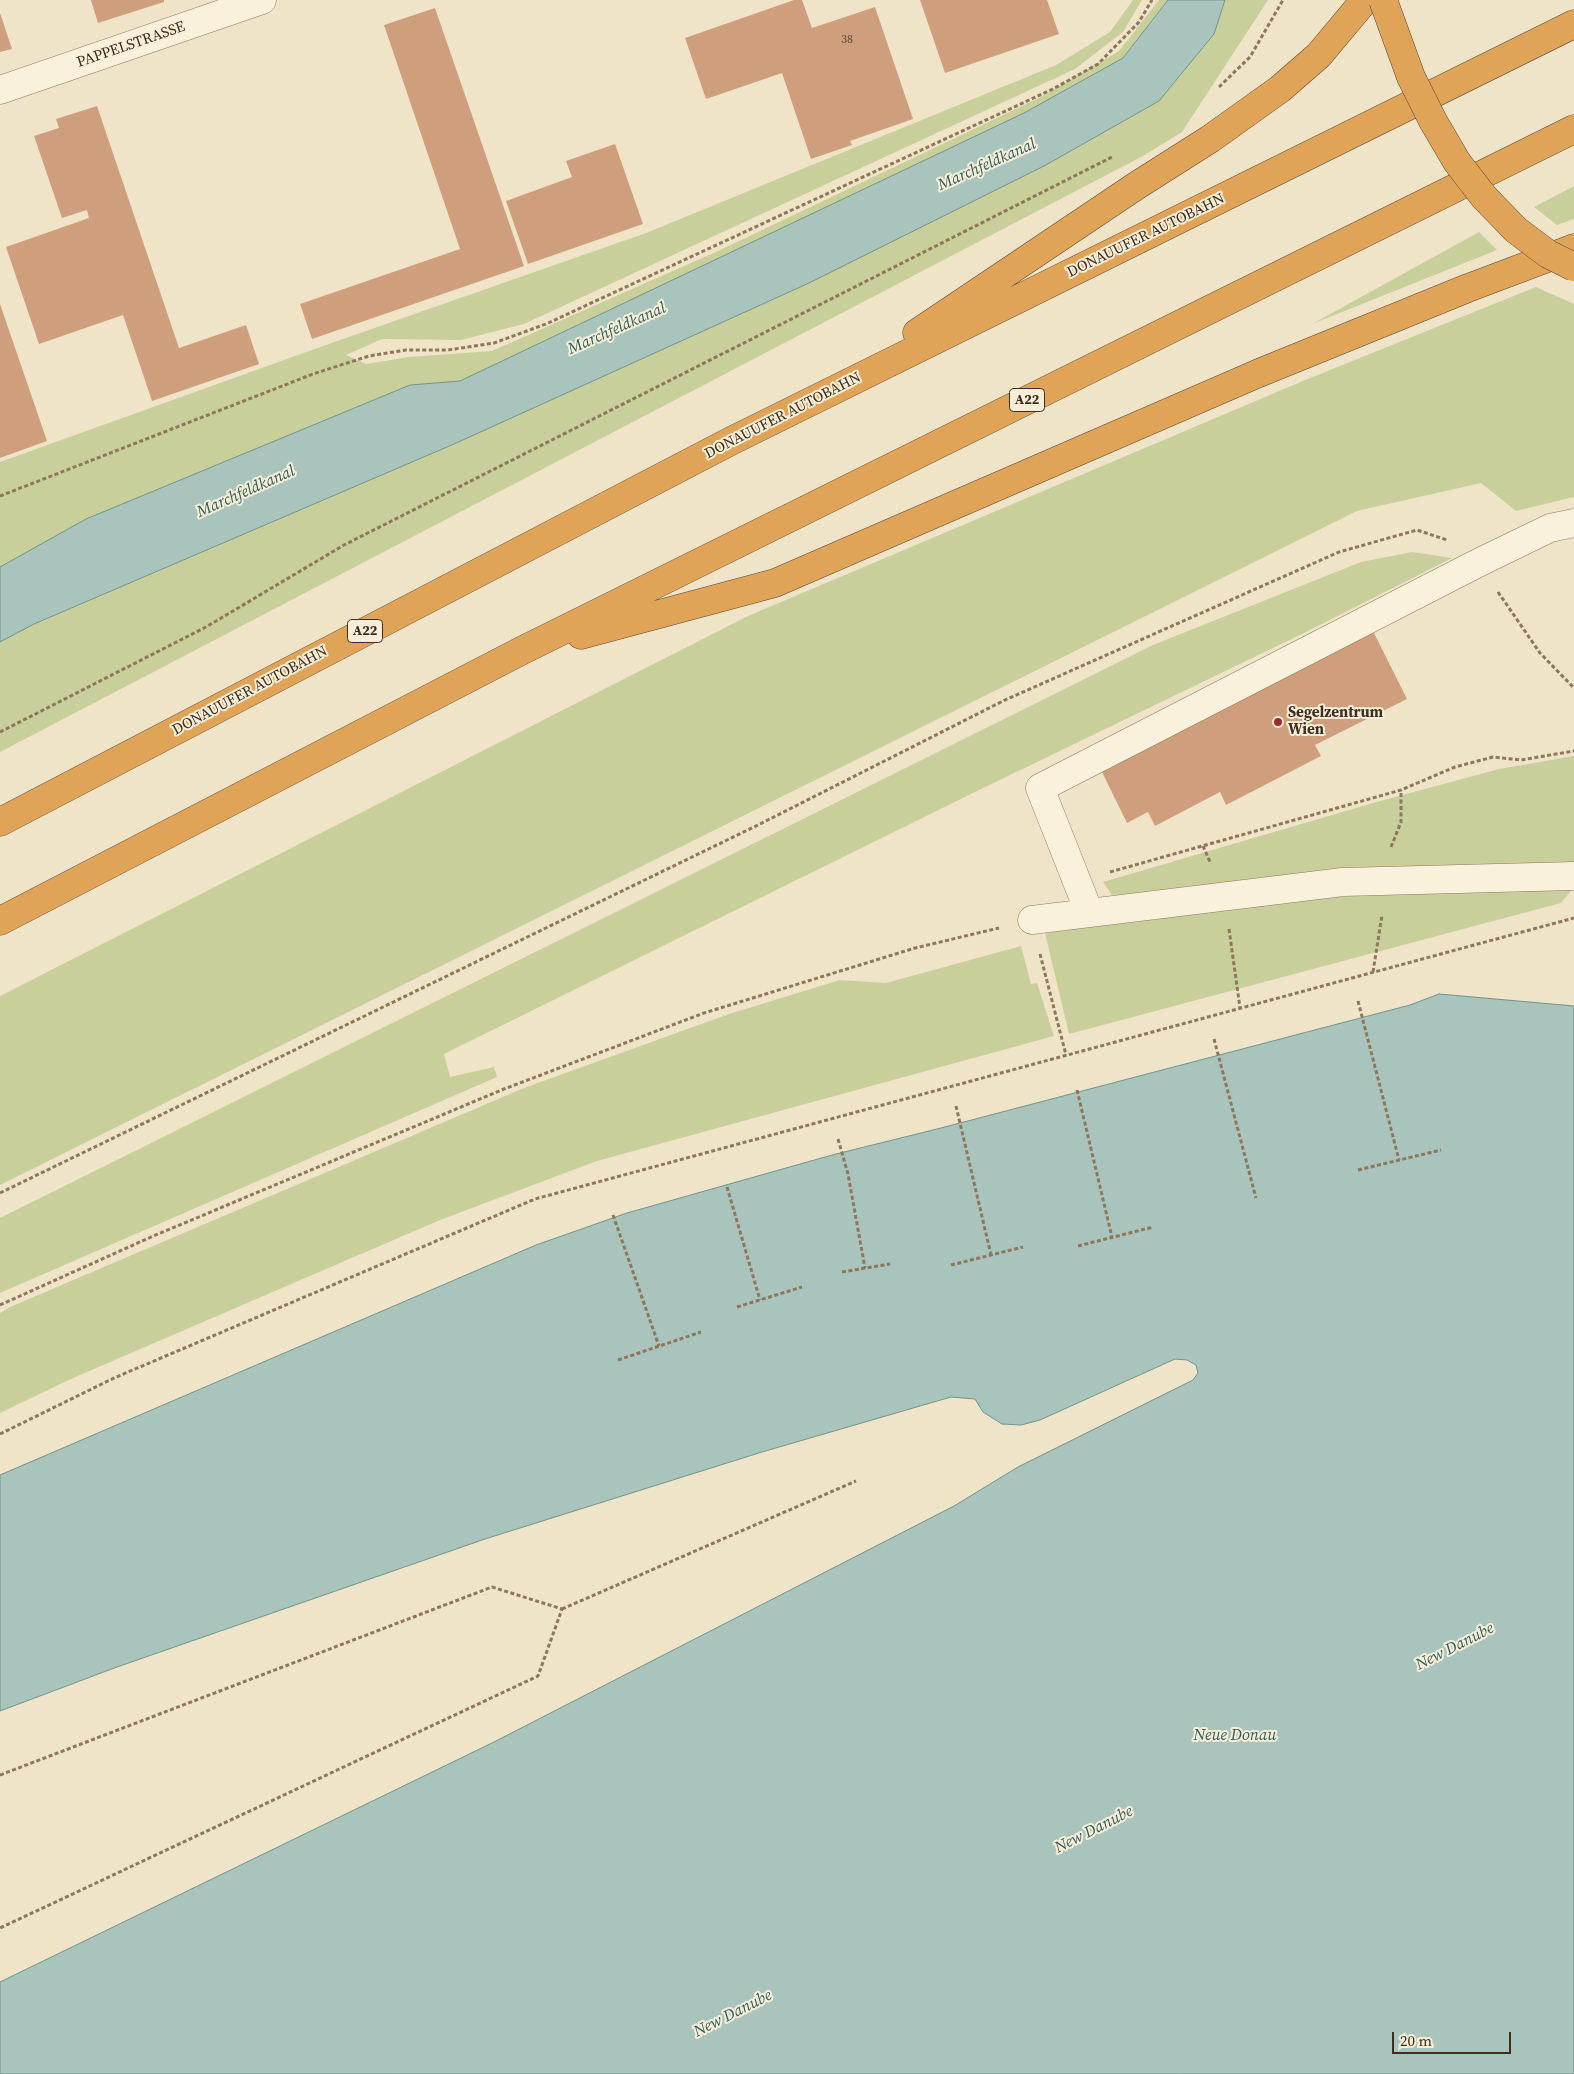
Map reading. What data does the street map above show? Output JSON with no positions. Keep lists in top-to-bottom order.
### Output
{
  "streets": {
    "highway": ["DONAUUFER AUTOBAHN", "A22"],
    "street": ["PAPPELSTRASSE"]
  },
  "water": ["Marchfeldkanal", "New Danube", "Neue Donau"],
  "places": ["Segelzentrum Wien"],
  "house_numbers": ["38"],
  "scale_bar": "20 m"
}
